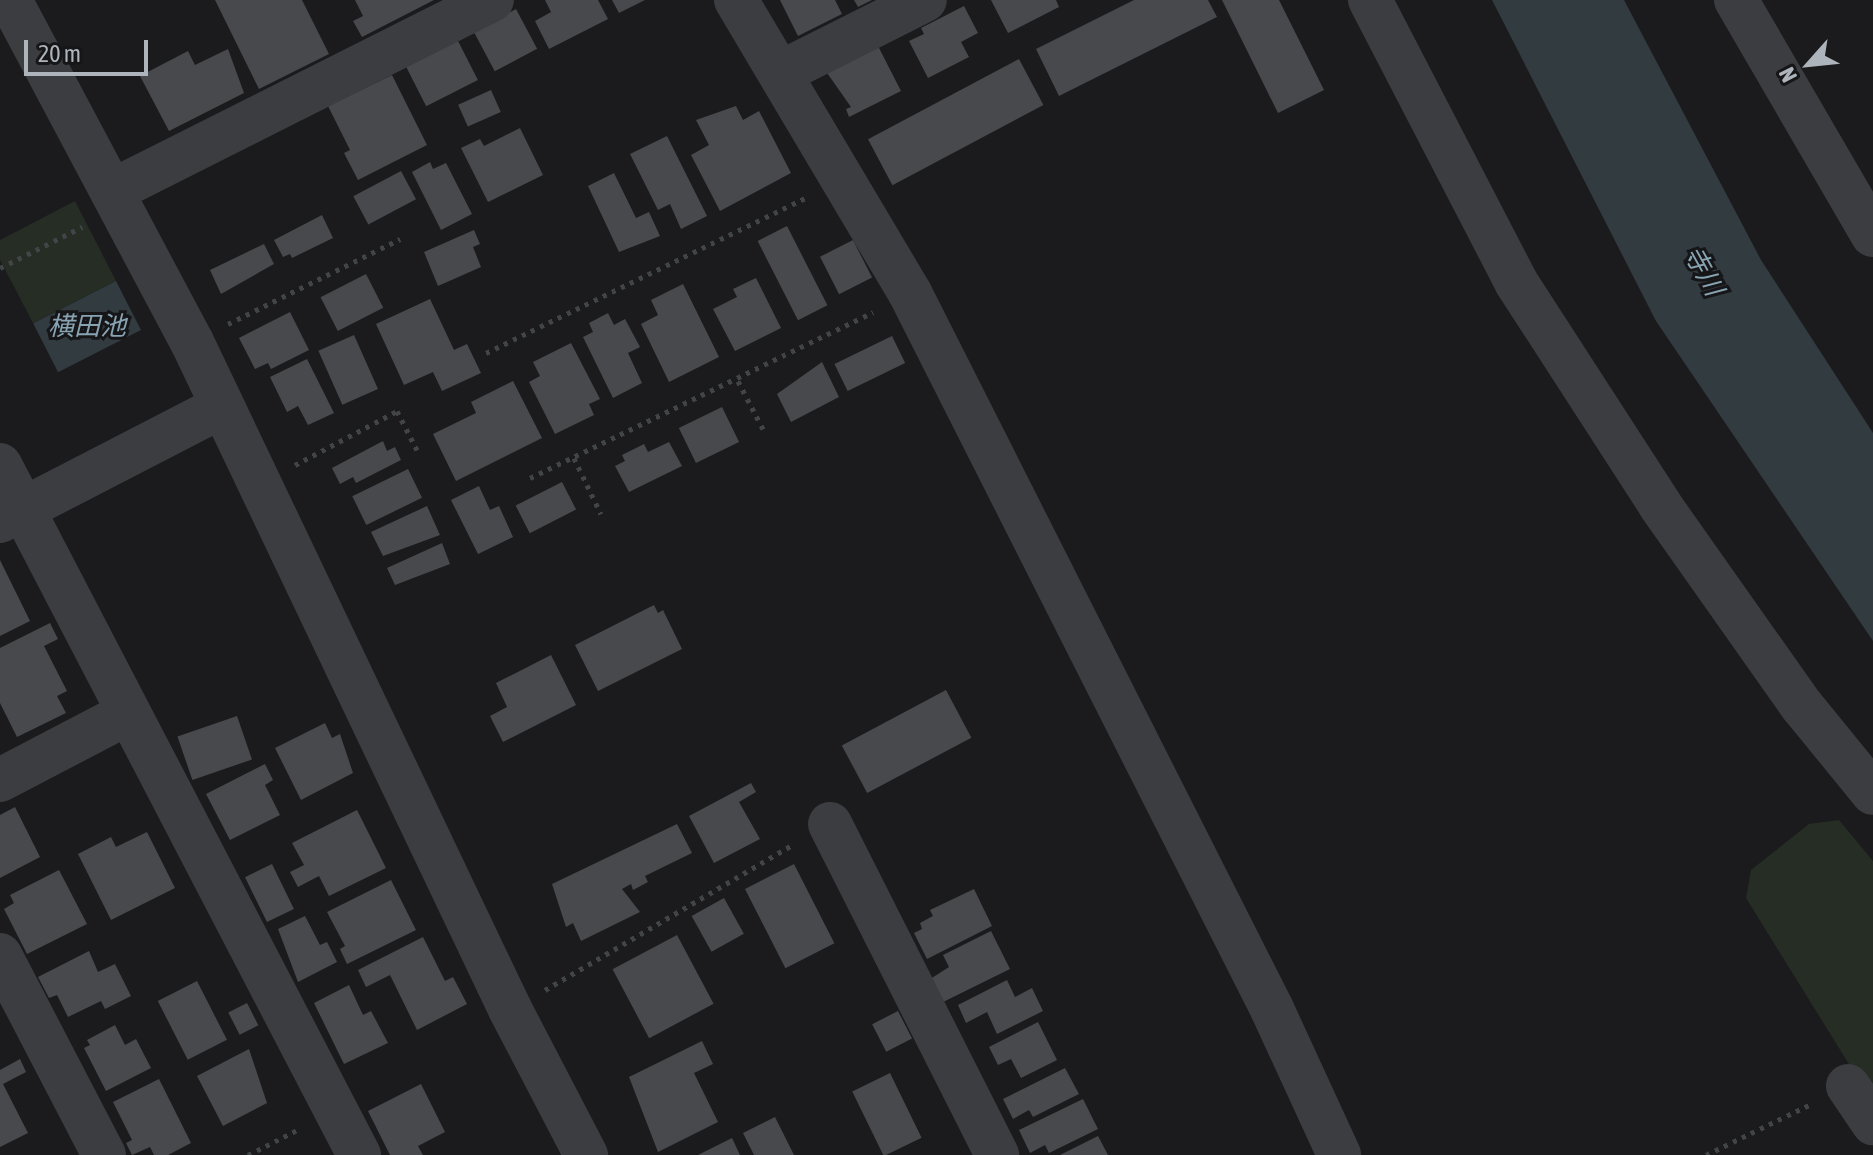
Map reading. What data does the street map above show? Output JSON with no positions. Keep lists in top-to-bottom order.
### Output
{
  "water": ["寺川", "横田池"],
  "scale_bar": "20 m",
  "north": "bottom left"
}
